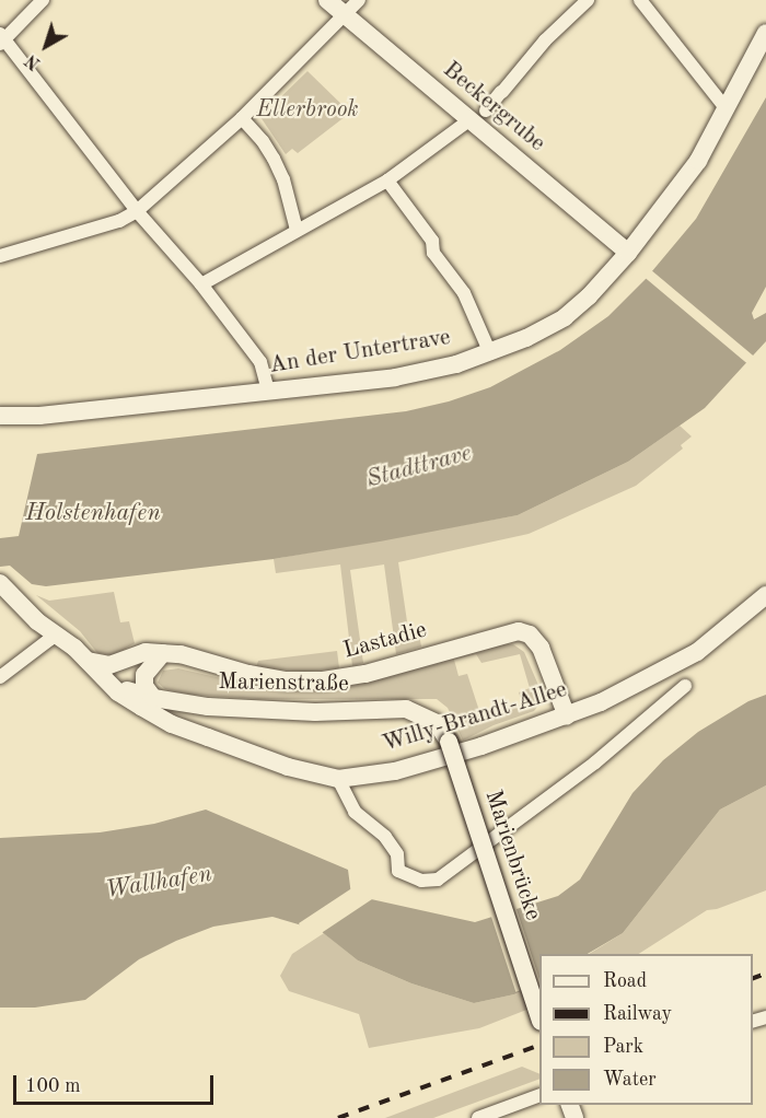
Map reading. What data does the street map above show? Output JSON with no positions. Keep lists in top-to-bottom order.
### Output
{
  "streets": {
    "street": [
      "Beckergrube",
      "An der Untertrave",
      "Lastadie",
      "Marienstraße",
      "Willy-Brandt-Allee",
      "Marienbrücke"
    ]
  },
  "crossings": [
    ["Beckergrube", "An der Untertrave"],
    ["Lastadie", "Willy-Brandt-Allee"],
    ["Marienstraße", "Willy-Brandt-Allee"],
    ["Marienstraße", "Marienbrücke"]
  ],
  "water": ["Stadttrave", "Holstenhafen", "Wallhafen"],
  "parks": ["Ellerbrook"],
  "legend": [
    "Road",
    "Railway",
    "Park",
    "Water"
  ],
  "scale_bar": "100 m",
  "north": "bottom left"
}
